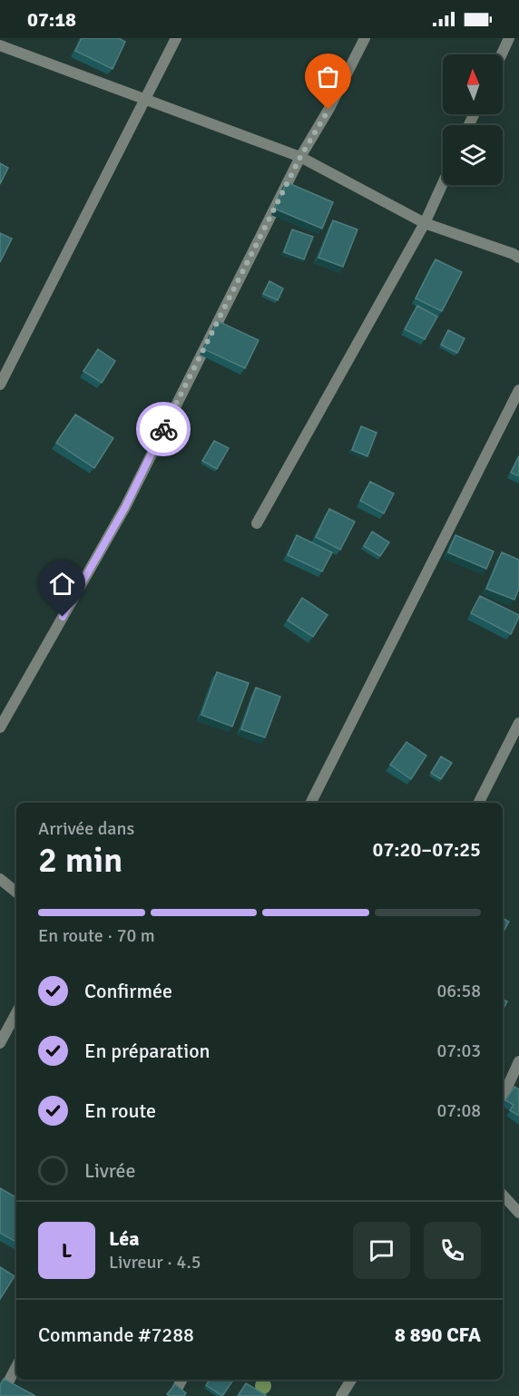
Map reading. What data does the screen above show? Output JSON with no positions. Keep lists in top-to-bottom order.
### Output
{
  "north": "top",
  "page": {
    "status": "07:18",
    "heading": ["2 min", "Arrivée dans", "07:20–07:25"],
    "panel": [
      "Léa",
      "Livreur · 4.5",
      "Commande #7288",
      "8 890 CFA"
    ],
    "bar": "En route · 70 m",
    "list": [
      ["Confirmée", "06:58"],
      ["En préparation", "07:03"],
      ["En route", "07:08"],
      "Livrée"
    ],
    "round": "L"
  }
}
